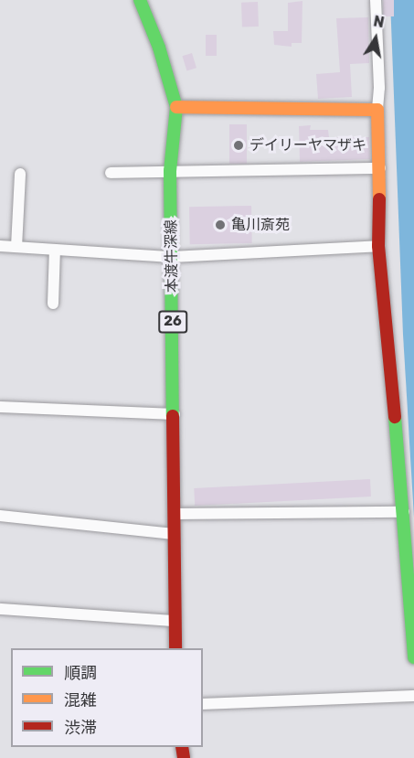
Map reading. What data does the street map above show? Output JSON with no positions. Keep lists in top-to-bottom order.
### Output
{
  "streets": {
    "street": ["本渡牛深線", "26"]
  },
  "places": ["デイリーヤマザキ", "亀川斎苑"],
  "legend": ["順調", "混雑", "渋滞"],
  "north": "top"
}
